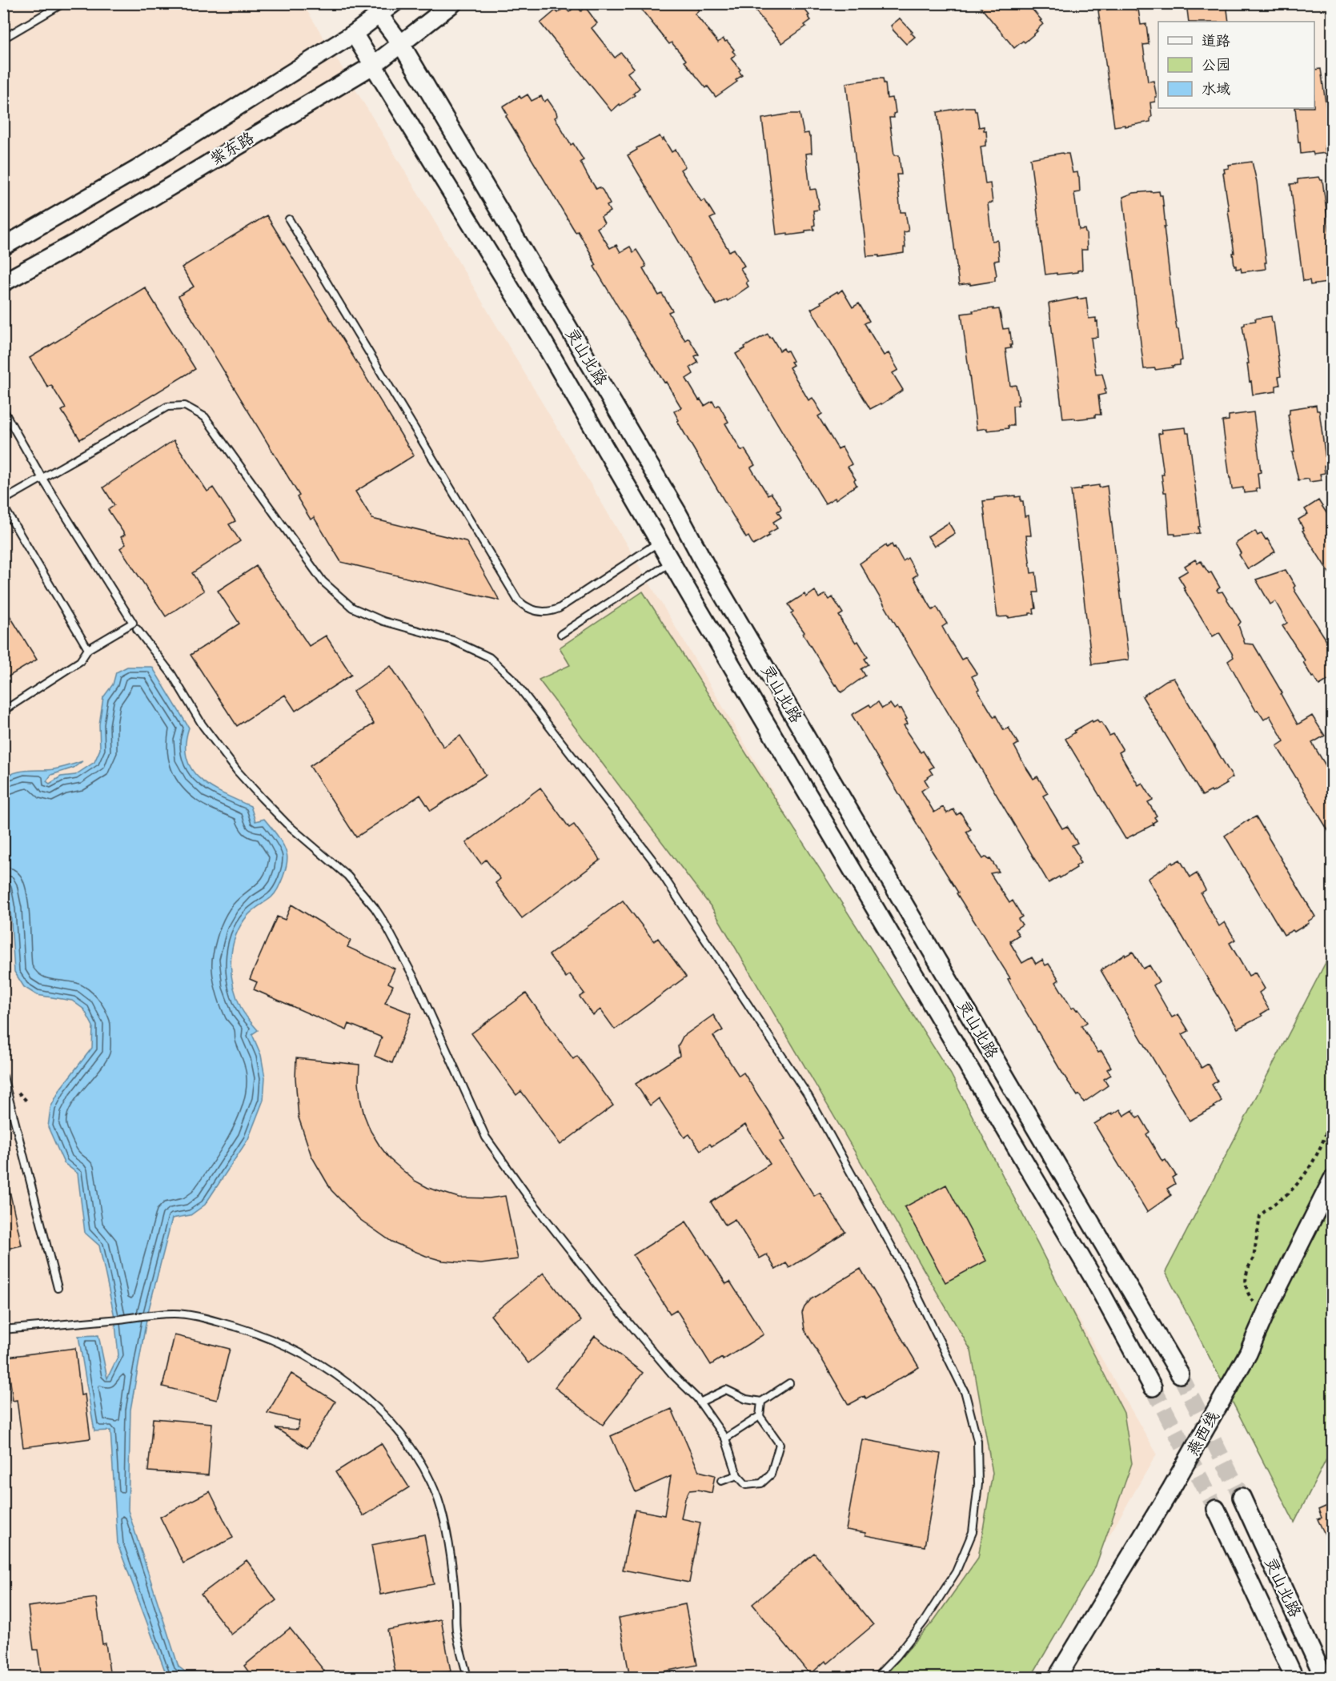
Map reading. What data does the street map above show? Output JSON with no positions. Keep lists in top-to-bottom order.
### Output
{
  "streets": {
    "street": ["紫东路", "灵山北路", "燕西线"]
  },
  "crossings": [
    ["紫东路", "灵山北路"]
  ],
  "legend": ["道路", "公园", "水域"]
}
